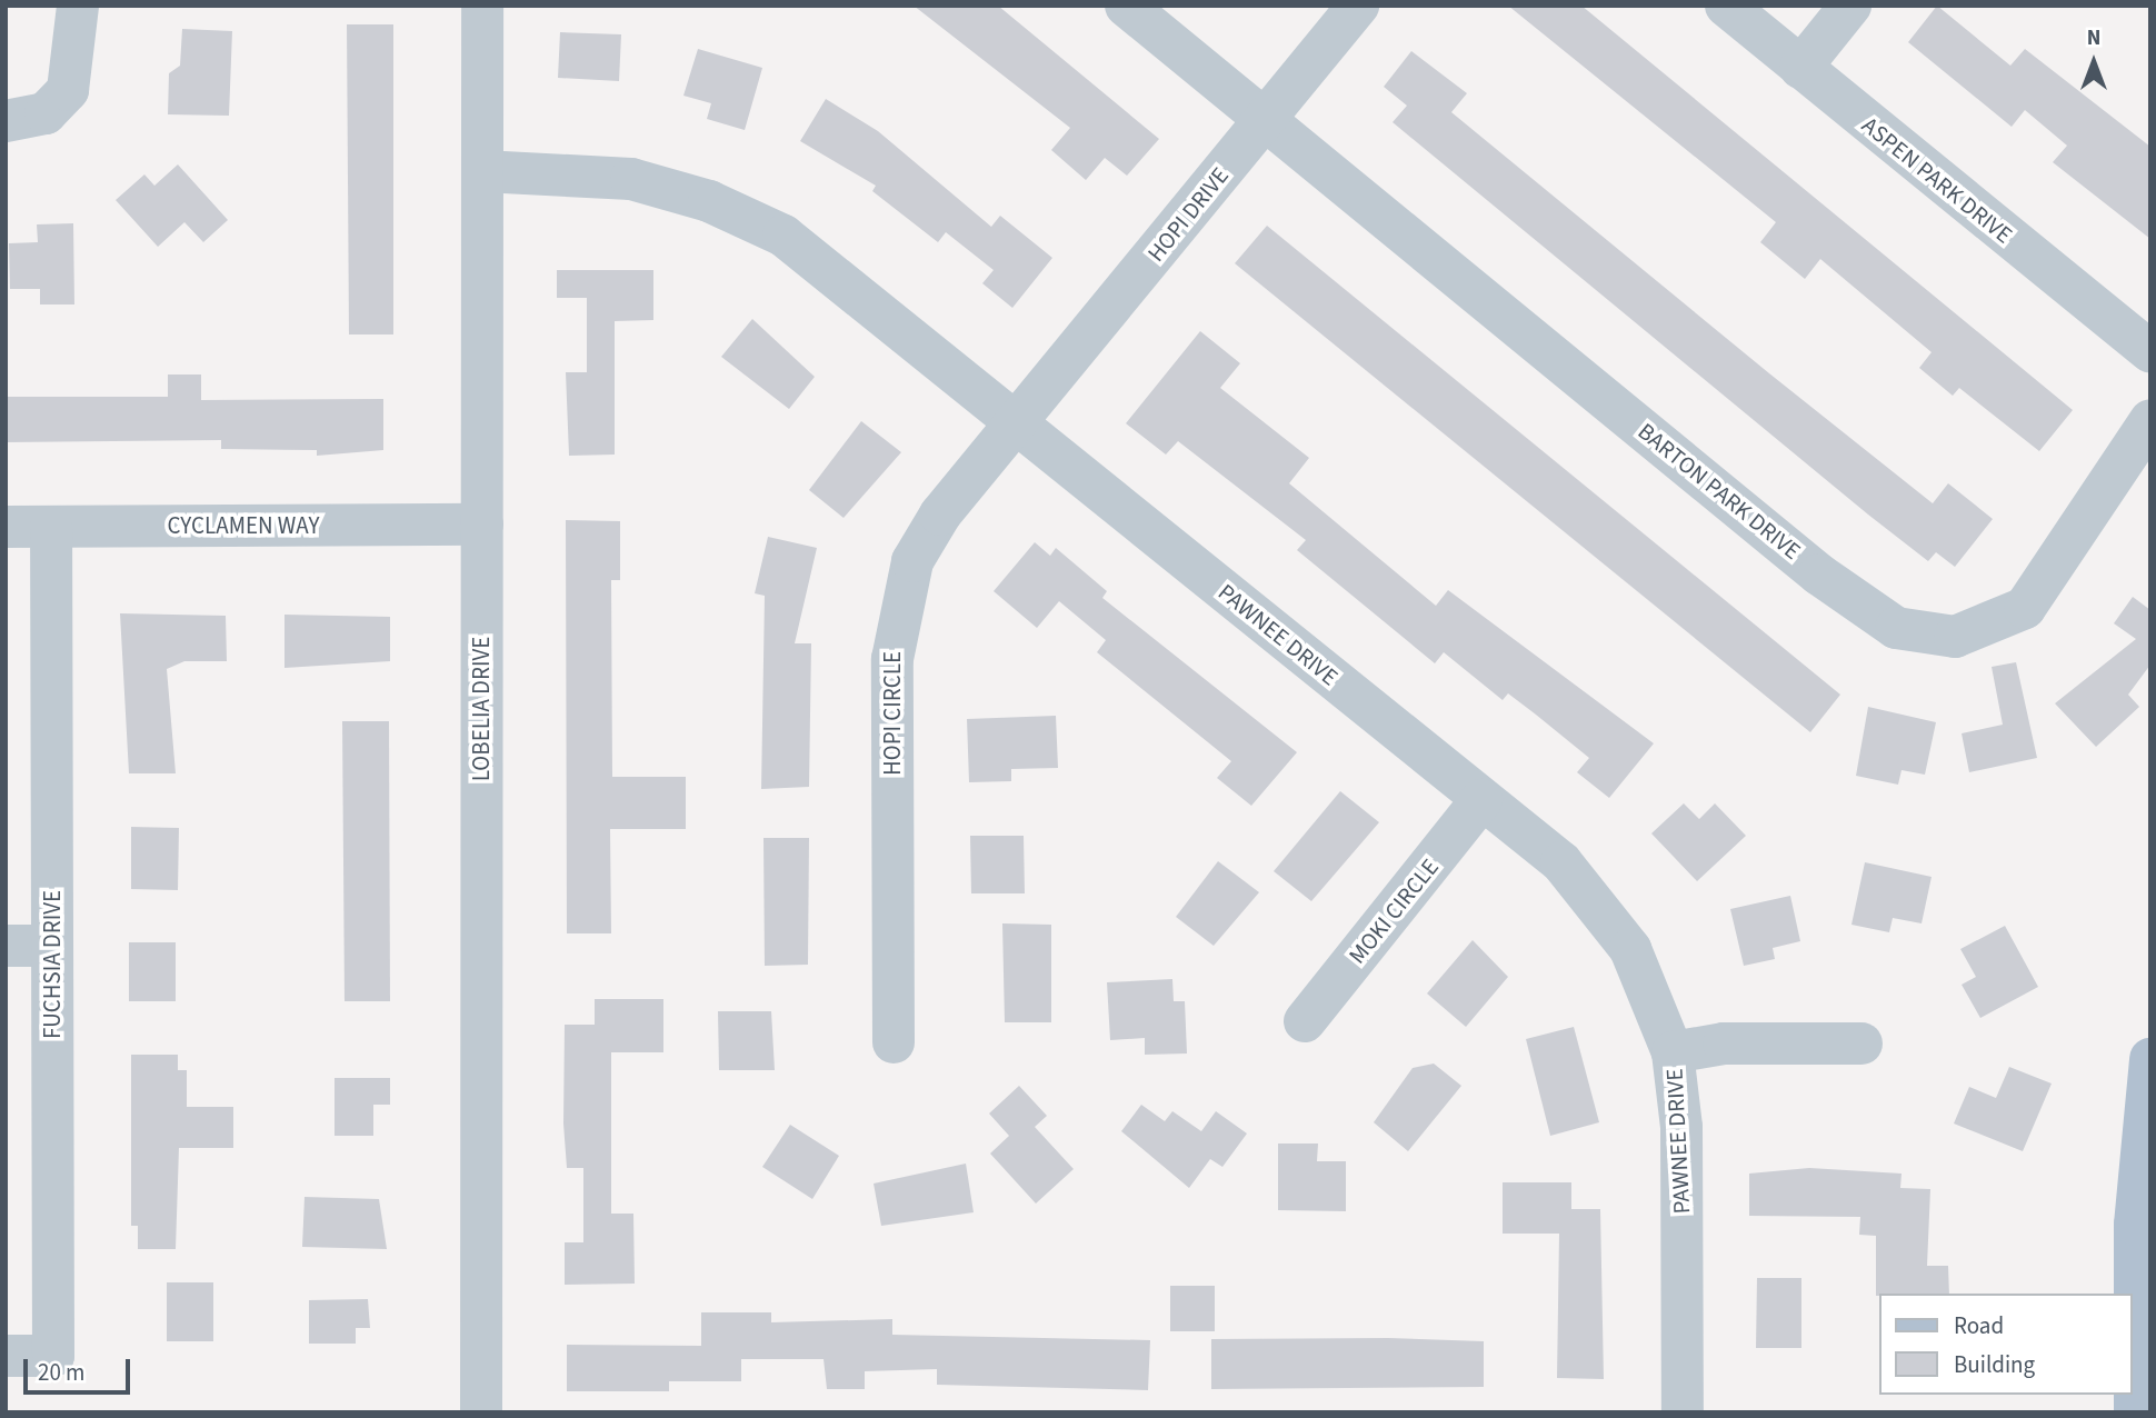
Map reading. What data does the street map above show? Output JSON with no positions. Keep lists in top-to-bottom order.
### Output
{
  "streets": {
    "street": [
      "ASPEN PARK DRIVE",
      "HOPI DRIVE",
      "BARTON PARK DRIVE",
      "CYCLAMEN WAY",
      "PAWNEE DRIVE",
      "LOBELIA DRIVE",
      "HOPI CIRCLE",
      "MOKI CIRCLE",
      "FUCHSIA DRIVE"
    ]
  },
  "crossings": [
    ["HOPI DRIVE", "BARTON PARK DRIVE"],
    ["HOPI DRIVE", "PAWNEE DRIVE"],
    ["HOPI DRIVE", "HOPI CIRCLE"],
    ["CYCLAMEN WAY", "LOBELIA DRIVE"],
    ["CYCLAMEN WAY", "FUCHSIA DRIVE"],
    ["PAWNEE DRIVE", "LOBELIA DRIVE"],
    ["PAWNEE DRIVE", "HOPI CIRCLE"],
    ["PAWNEE DRIVE", "MOKI CIRCLE"]
  ],
  "legend": ["Road", "Building"],
  "scale_bar": "20 m",
  "north": "top"
}
